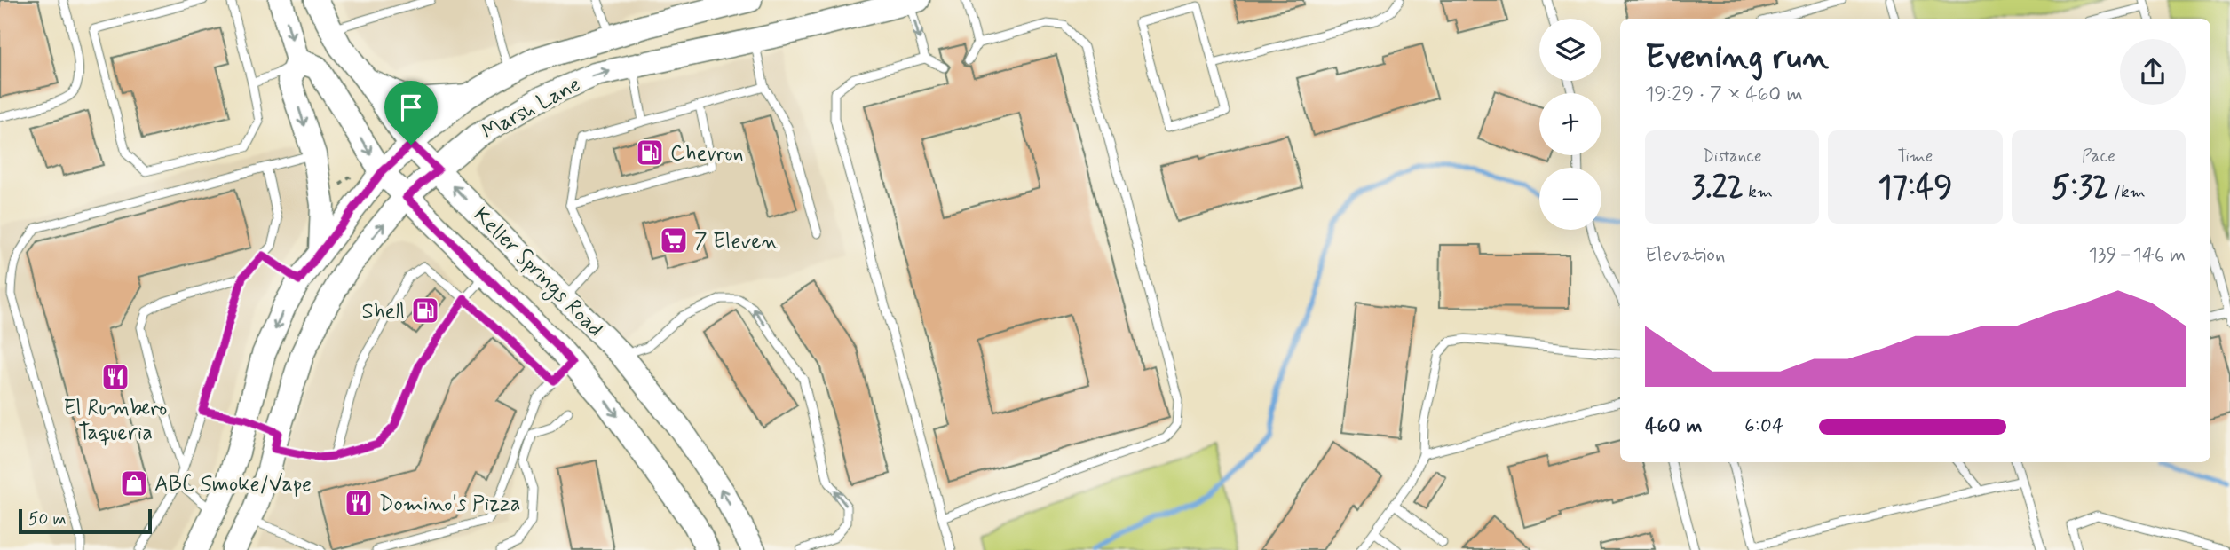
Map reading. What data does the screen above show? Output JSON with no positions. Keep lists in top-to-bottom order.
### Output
{
  "streets": {
    "main road": ["Marsh Lane", "Keller Springs Road"]
  },
  "crossings": [
    ["Marsh Lane", "Keller Springs Road"]
  ],
  "places": {
    "fuel station": ["Chevron", "Shell"],
    "supermarket": ["7 Eleven"],
    "restaurant": ["El Rumbero Taqueria", "Domino's Pizza"],
    "shop": ["ABC Smoke/Vape"]
  },
  "scale_bar": "50 m",
  "page": {
    "map_buttons": ["+", "−"],
    "heading": ["Evening run", "19:29 · 7 × 460 m"],
    "stats": [
      ["Distance", "3.22 km"],
      ["Time", "17:49"],
      ["Pace", "5:32 /km"]
    ],
    "chart": ["Elevation", "139–146 m"],
    "list": [
      {
        "name": "460 m",
        "note": "6:04"
      }
    ],
    "scale": "50 m"
  }
}
